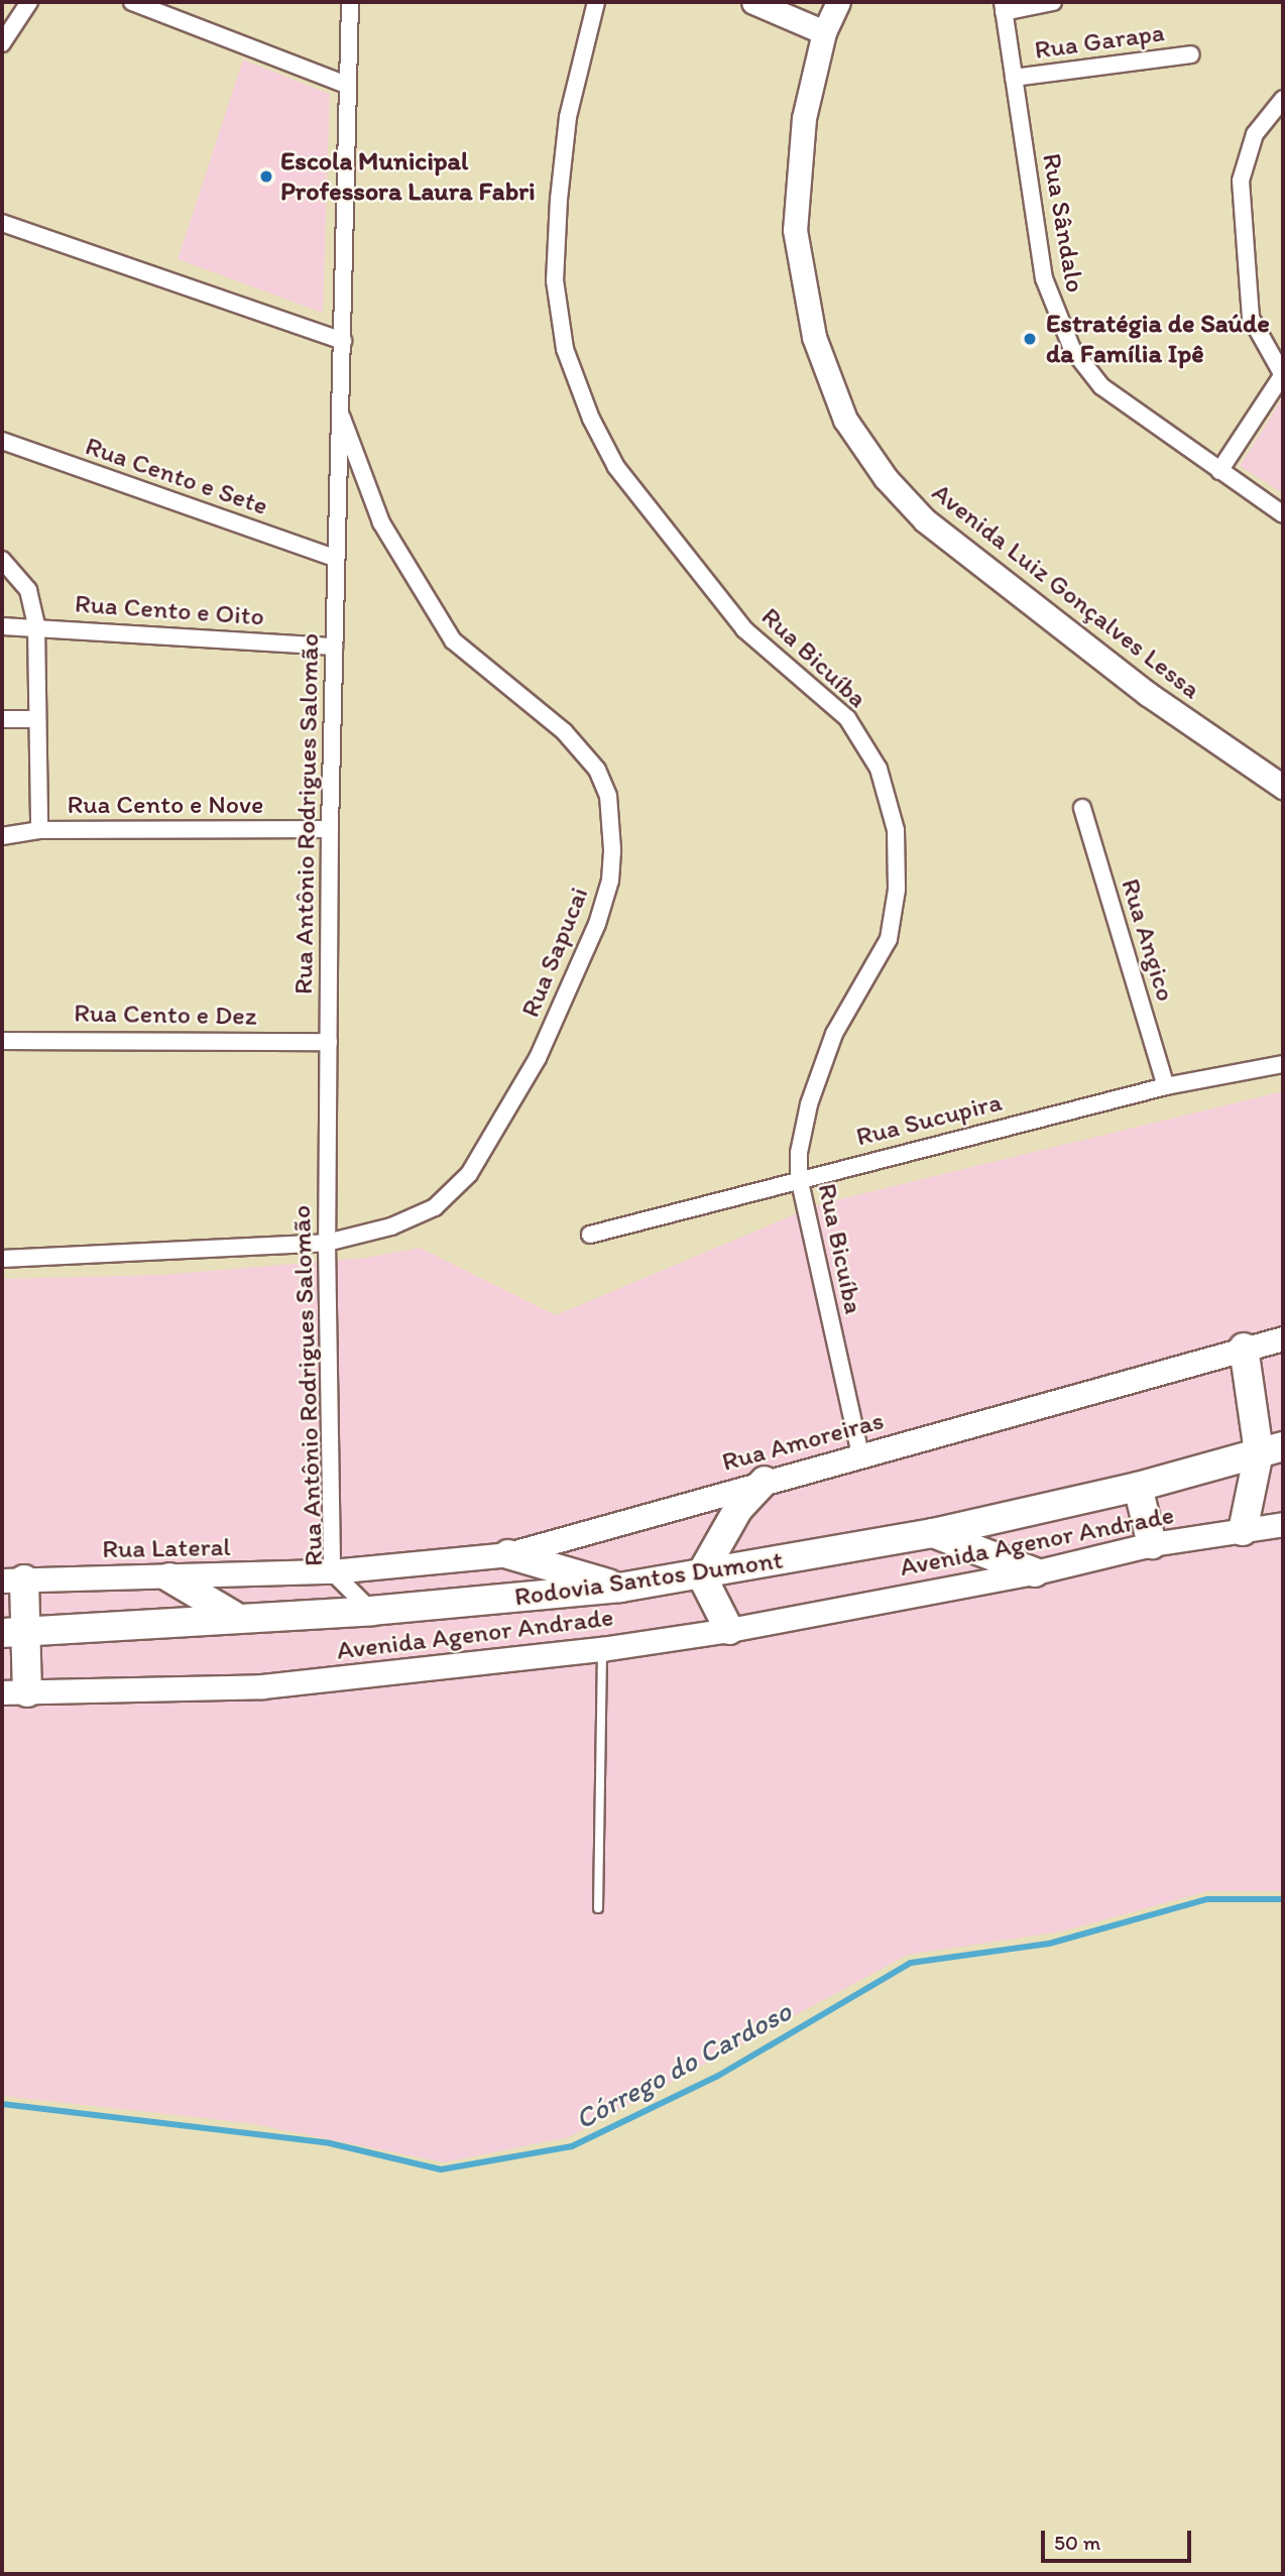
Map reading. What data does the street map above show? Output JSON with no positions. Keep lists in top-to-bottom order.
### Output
{
  "streets": {
    "highway": ["Rodovia Santos Dumont"],
    "street": [
      "Rua Garapa",
      "Rua Sândalo",
      "Rua Cento e Sete",
      "Avenida Luiz Gonçalves Lessa",
      "Rua Cento e Oito",
      "Rua Bicuíba",
      "Rua Cento e Nove",
      "Rua Antônio Rodrigues Salomão",
      "Rua Angico",
      "Rua Sapucai",
      "Rua Cento e Dez",
      "Rua Sucupira",
      "Rua Amoreiras",
      "Avenida Agenor Andrade",
      "Rua Lateral"
    ]
  },
  "crossings": [
    ["Rua Garapa", "Rua Sândalo"],
    ["Rua Cento e Sete", "Rua Antônio Rodrigues Salomão"],
    ["Rua Cento e Oito", "Rua Antônio Rodrigues Salomão"],
    ["Rua Bicuíba", "Rua Sucupira"],
    ["Rua Bicuíba", "Rua Amoreiras"],
    ["Rua Cento e Nove", "Rua Antônio Rodrigues Salomão"],
    ["Rua Antônio Rodrigues Salomão", "Rua Sapucai"],
    ["Rua Antônio Rodrigues Salomão", "Rua Cento e Dez"],
    ["Rua Antônio Rodrigues Salomão", "Rua Amoreiras"],
    ["Rua Antônio Rodrigues Salomão", "Rua Lateral"],
    ["Rua Antônio Rodrigues Salomão", "Rodovia Santos Dumont"],
    ["Rua Angico", "Rua Sucupira"],
    ["Rua Amoreiras", "Rua Lateral"]
  ],
  "water": ["Córrego do Cardoso"],
  "places": ["Escola Municipal Professora Laura Fabri", "Estratégia de Saúde da Família Ipê"],
  "scale_bar": "50 m"
}
